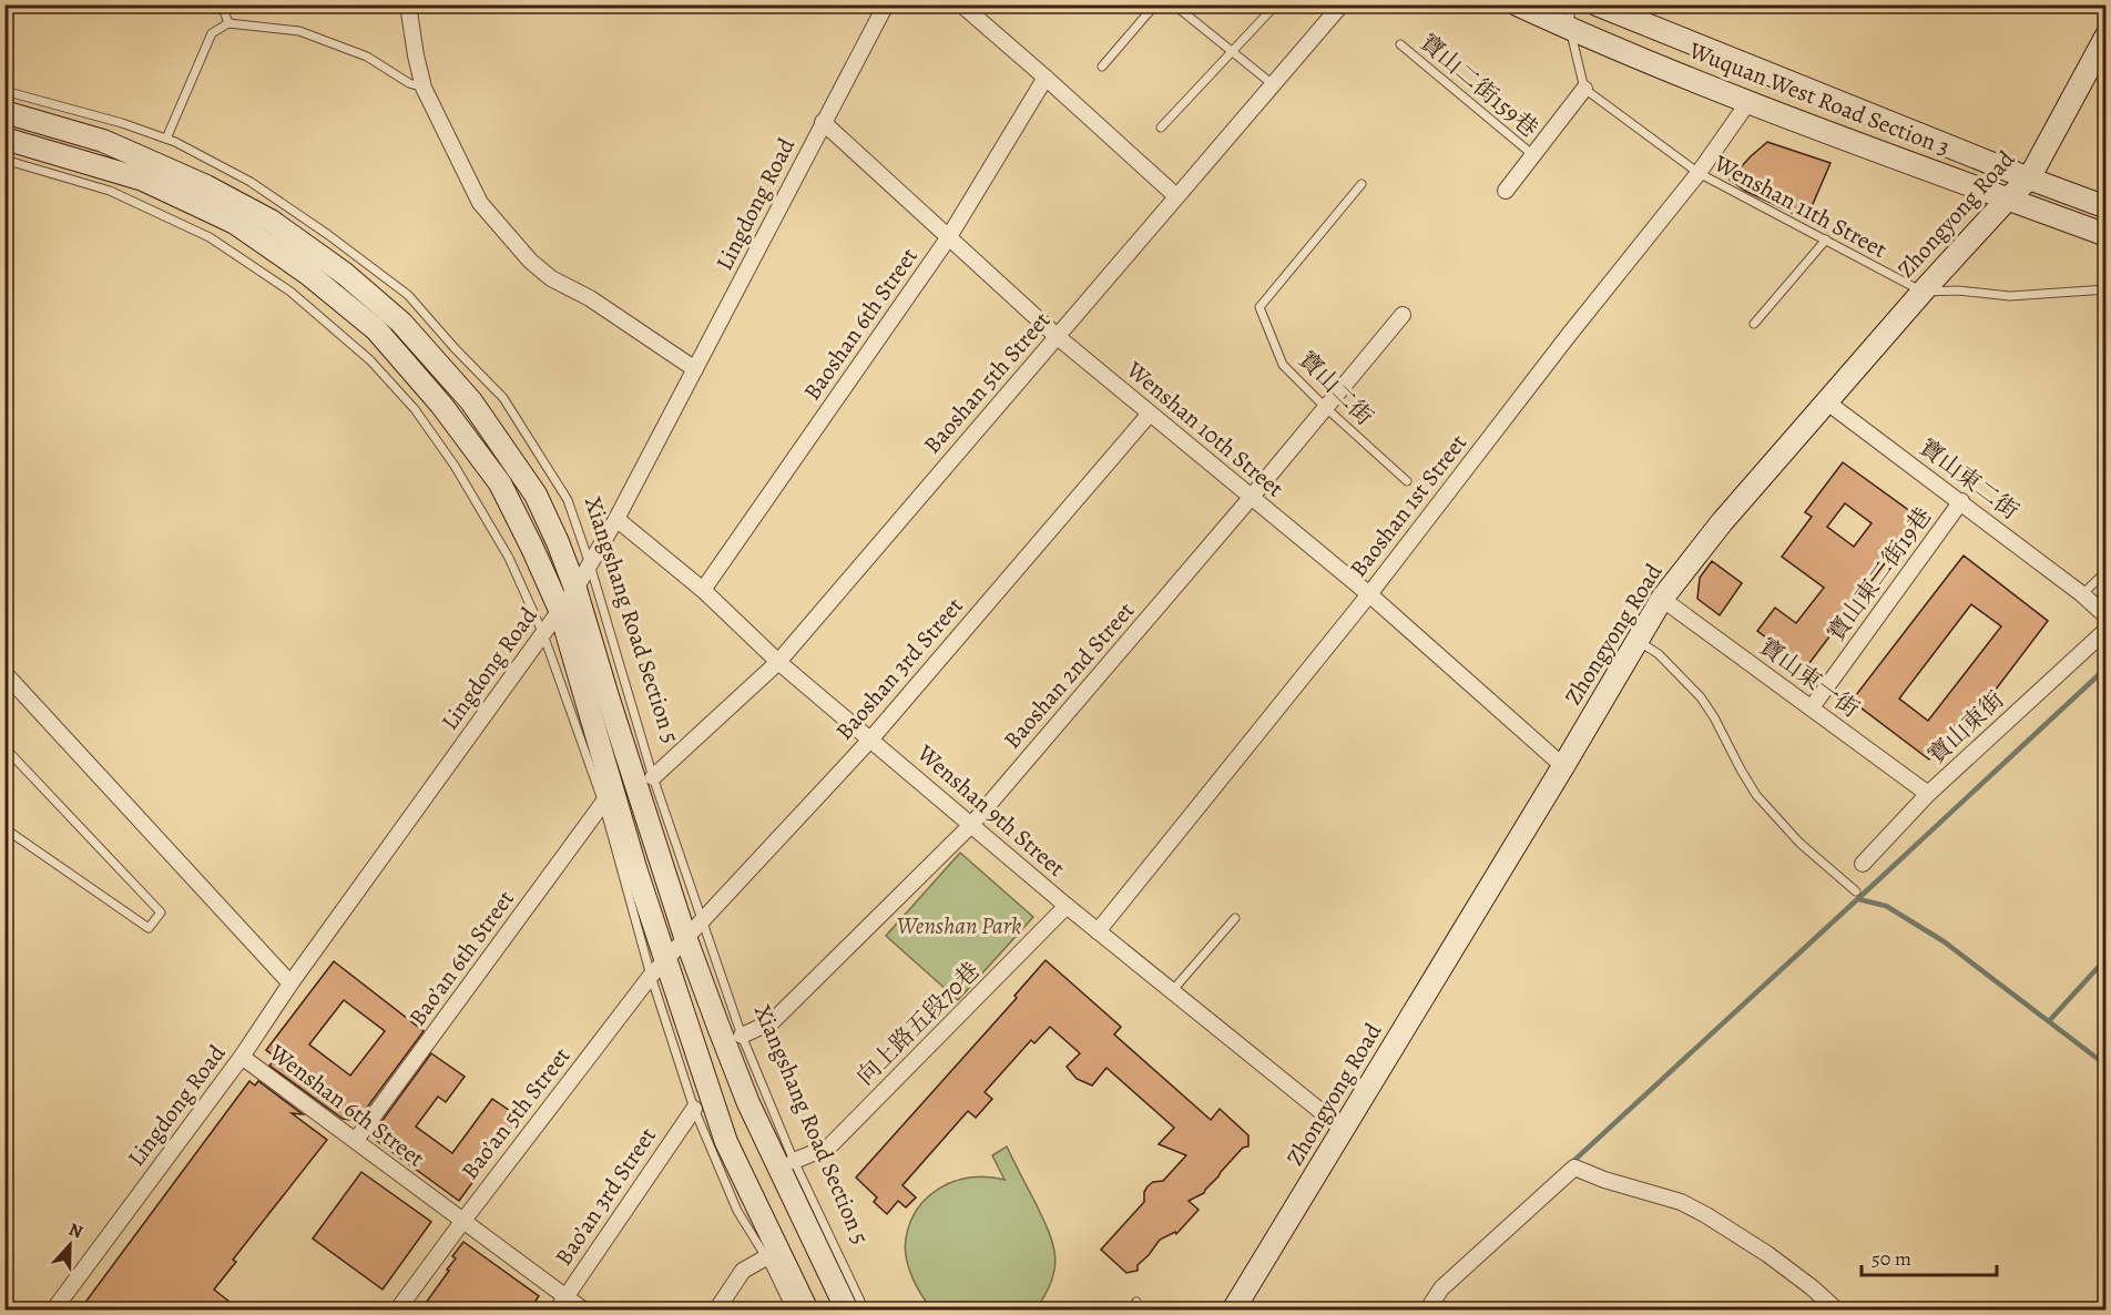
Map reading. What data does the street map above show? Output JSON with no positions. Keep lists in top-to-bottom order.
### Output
{
  "streets": {
    "main road": ["Wuquan West Road Section 3", "Zhongyong Road", "Xiangshang Road Section 5"],
    "street": [
      "Lingdong Road",
      "Baoshan 6th Street",
      "Baoshan 5th Street",
      "Wenshan 10th Street",
      "寶山東二街",
      "Baoshan 1st Street",
      "寶山東二街19巷",
      "Baoshan 3rd Street",
      "Baoshan 2nd Street",
      "寶山東一街",
      "寶山東街",
      "Wenshan 9th Street",
      "Bao’an 6th Street",
      "向上路五段70巷",
      "Wenshan 6th Street",
      "Bao’an 5th Street",
      "Bao’an 3rd Street"
    ],
    "lane": ["寶山二街159巷", "Wenshan 11th Street", "寶山二街"]
  },
  "crossings": [
    ["Wuquan West Road Section 3", "Zhongyong Road"],
    ["Wuquan West Road Section 3", "Baoshan 1st Street"],
    ["Lingdong Road", "Wenshan 10th Street"],
    ["Lingdong Road", "Xiangshang Road Section 5"],
    ["Lingdong Road", "Wenshan 9th Street"],
    ["Lingdong Road", "Wenshan 6th Street"],
    ["Wenshan 11th Street", "Zhongyong Road"],
    ["Wenshan 11th Street", "Baoshan 1st Street"],
    ["Zhongyong Road", "Wenshan 10th Street"],
    ["Zhongyong Road", "寶山東二街"],
    ["Zhongyong Road", "寶山東一街"],
    ["Zhongyong Road", "Wenshan 9th Street"],
    ["Baoshan 6th Street", "Wenshan 10th Street"],
    ["Baoshan 6th Street", "Wenshan 9th Street"],
    ["Baoshan 5th Street", "Wenshan 10th Street"],
    ["Baoshan 5th Street", "Xiangshang Road Section 5"],
    ["Baoshan 5th Street", "Wenshan 9th Street"],
    ["寶山二街", "Baoshan 2nd Street"],
    ["Wenshan 10th Street", "Baoshan 1st Street"],
    ["Wenshan 10th Street", "Baoshan 3rd Street"],
    ["Wenshan 10th Street", "Baoshan 2nd Street"],
    ["寶山東二街", "寶山東二街19巷"],
    ["Baoshan 1st Street", "Wenshan 9th Street"],
    ["寶山東二街19巷", "寶山東一街"],
    ["Xiangshang Road Section 5", "Baoshan 3rd Street"],
    ["Xiangshang Road Section 5", "Baoshan 2nd Street"],
    ["Xiangshang Road Section 5", "Bao’an 6th Street"],
    ["Xiangshang Road Section 5", "向上路五段70巷"],
    ["Xiangshang Road Section 5", "Bao’an 5th Street"],
    ["Xiangshang Road Section 5", "Bao’an 3rd Street"],
    ["Baoshan 3rd Street", "Wenshan 9th Street"],
    ["Baoshan 3rd Street", "Bao’an 5th Street"],
    ["Baoshan 2nd Street", "Wenshan 9th Street"],
    ["寶山東一街", "寶山東街"],
    ["Wenshan 9th Street", "向上路五段70巷"],
    ["Bao’an 6th Street", "Wenshan 6th Street"],
    ["Wenshan 6th Street", "Bao’an 5th Street"],
    ["Wenshan 6th Street", "Bao’an 3rd Street"]
  ],
  "parks": ["Wenshan Park"],
  "scale_bar": "50 m",
  "north": "top"
}
